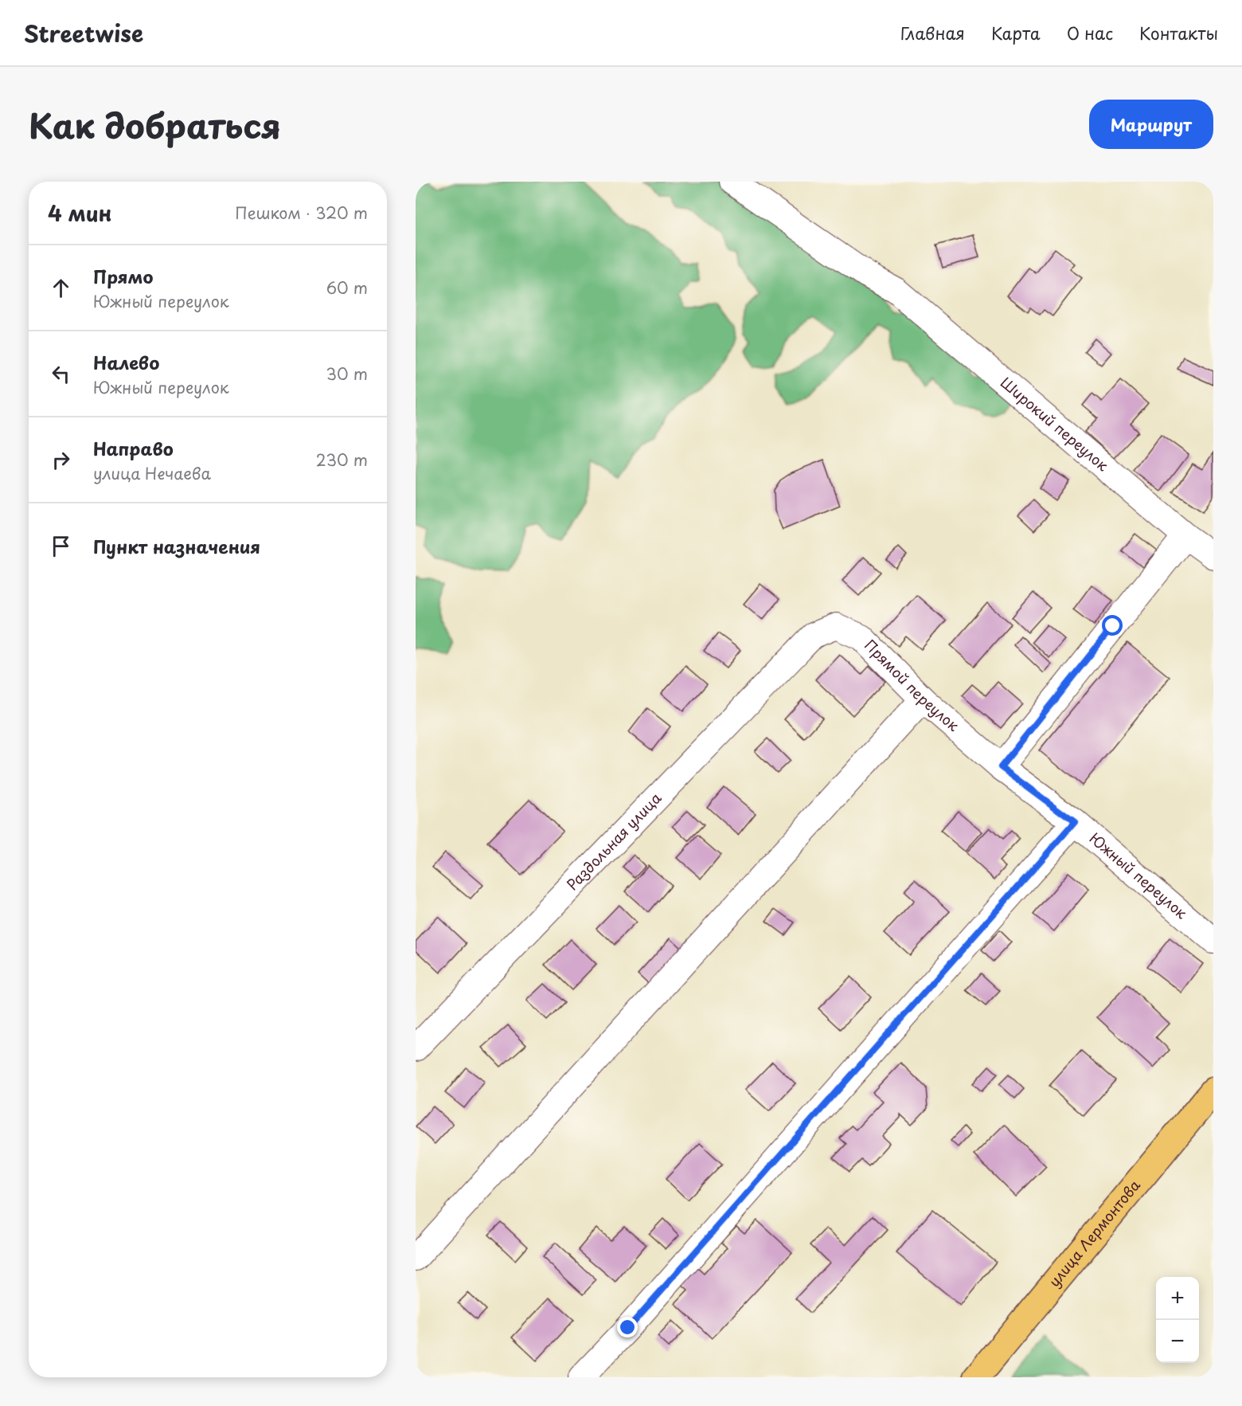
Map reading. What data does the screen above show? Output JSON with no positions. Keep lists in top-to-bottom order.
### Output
{
  "streets": {
    "main road": ["улица Лермонтова"],
    "street": [
      "Широкий переулок",
      "Прямой переулок",
      "Раздольная улица",
      "Южный переулок"
    ]
  },
  "crossings": [
    ["Прямой переулок", "Раздольная улица"],
    ["Прямой переулок", "Южный переулок"]
  ],
  "page": {
    "header": "Streetwise",
    "nav": [
      "Главная",
      "Карта",
      "О нас",
      "Контакты"
    ],
    "title": "Как добраться",
    "buttons": "Маршрут",
    "heading": ["4 мин", "Пешком · 320 m"],
    "list": [
      ["Прямо", "Южный переулок", "60 m"],
      ["Налево", "Южный переулок", "30 m"],
      ["Направо", "улица Нечаева", "230 m"],
      "Пункт назначения"
    ],
    "map_buttons": ["+", "−"]
  }
}
